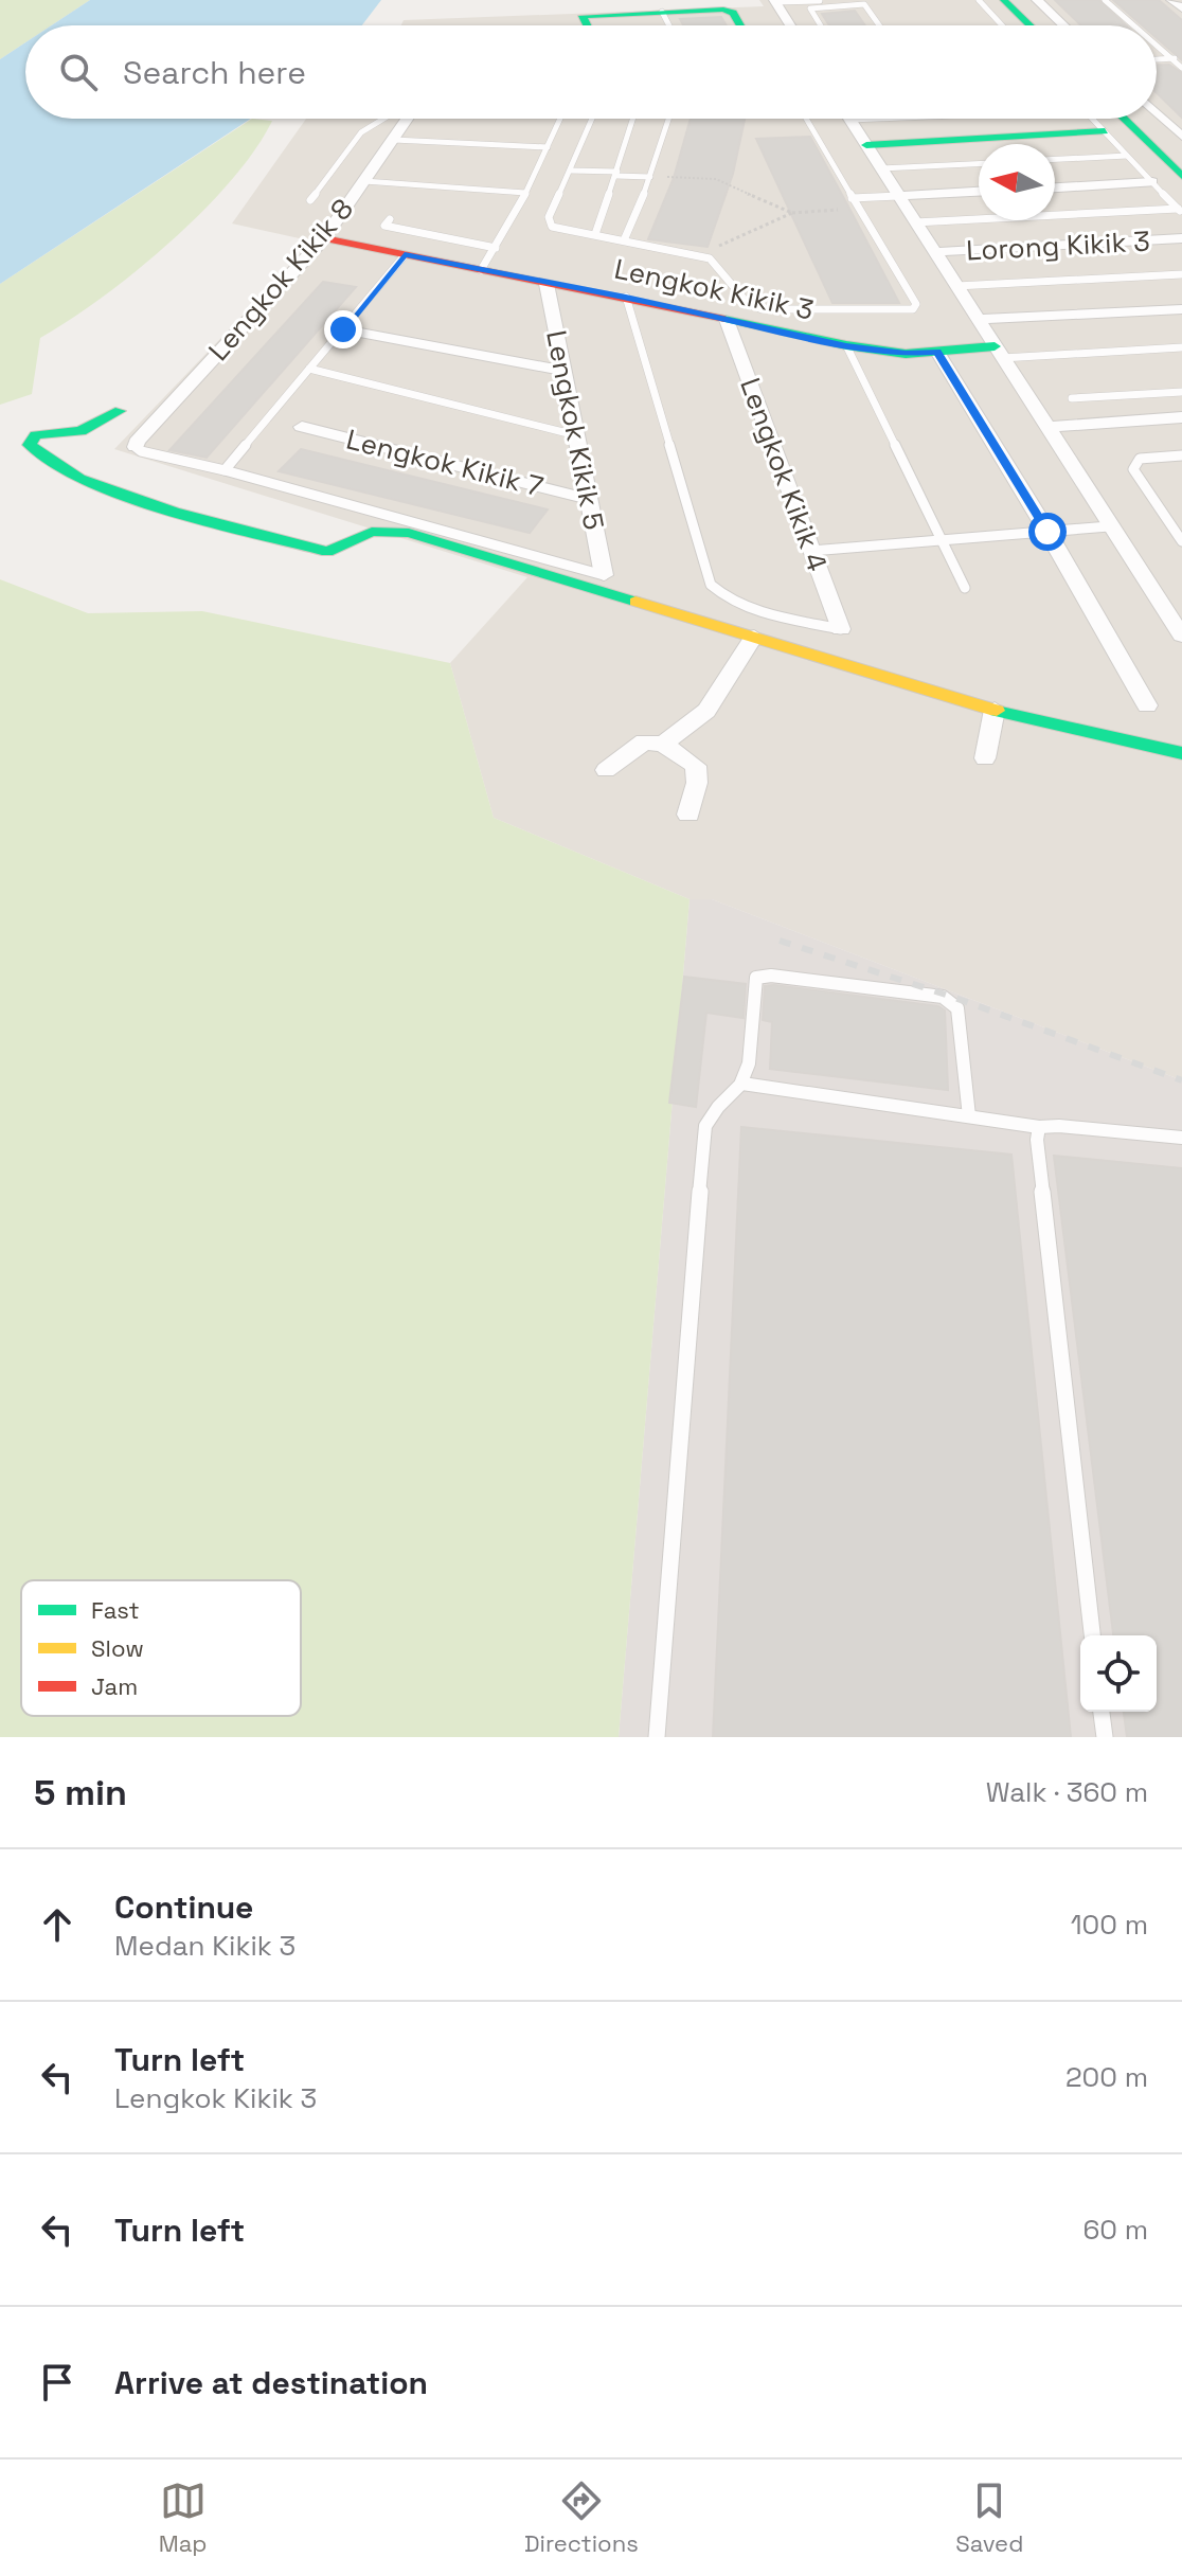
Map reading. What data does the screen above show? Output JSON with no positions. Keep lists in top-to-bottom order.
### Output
{
  "streets": {
    "street": [
      "Lorong Kikik 3",
      "Lengkok Kikik 8",
      "Lengkok Kikik 3",
      "Lengkok Kikik 5",
      "Lengkok Kikik 7",
      "Lengkok Kikik 4"
    ]
  },
  "crossings": [
    ["Lengkok Kikik 8", "Lengkok Kikik 3"],
    ["Lengkok Kikik 3", "Lengkok Kikik 5"],
    ["Lengkok Kikik 3", "Lengkok Kikik 4"],
    ["Lengkok Kikik 5", "Lengkok Kikik 7"]
  ],
  "legend": ["Fast", "Slow", "Jam"],
  "north": "left",
  "page": {
    "search": "Search here",
    "heading": ["5 min", "Walk · 360 m"],
    "list": [
      ["Continue", "Medan Kikik 3", "100 m"],
      ["Turn left", "Lengkok Kikik 3", "200 m"],
      ["Turn left", "60 m"],
      "Arrive at destination"
    ],
    "nav": ["Map", "Directions", "Saved"]
  }
}
